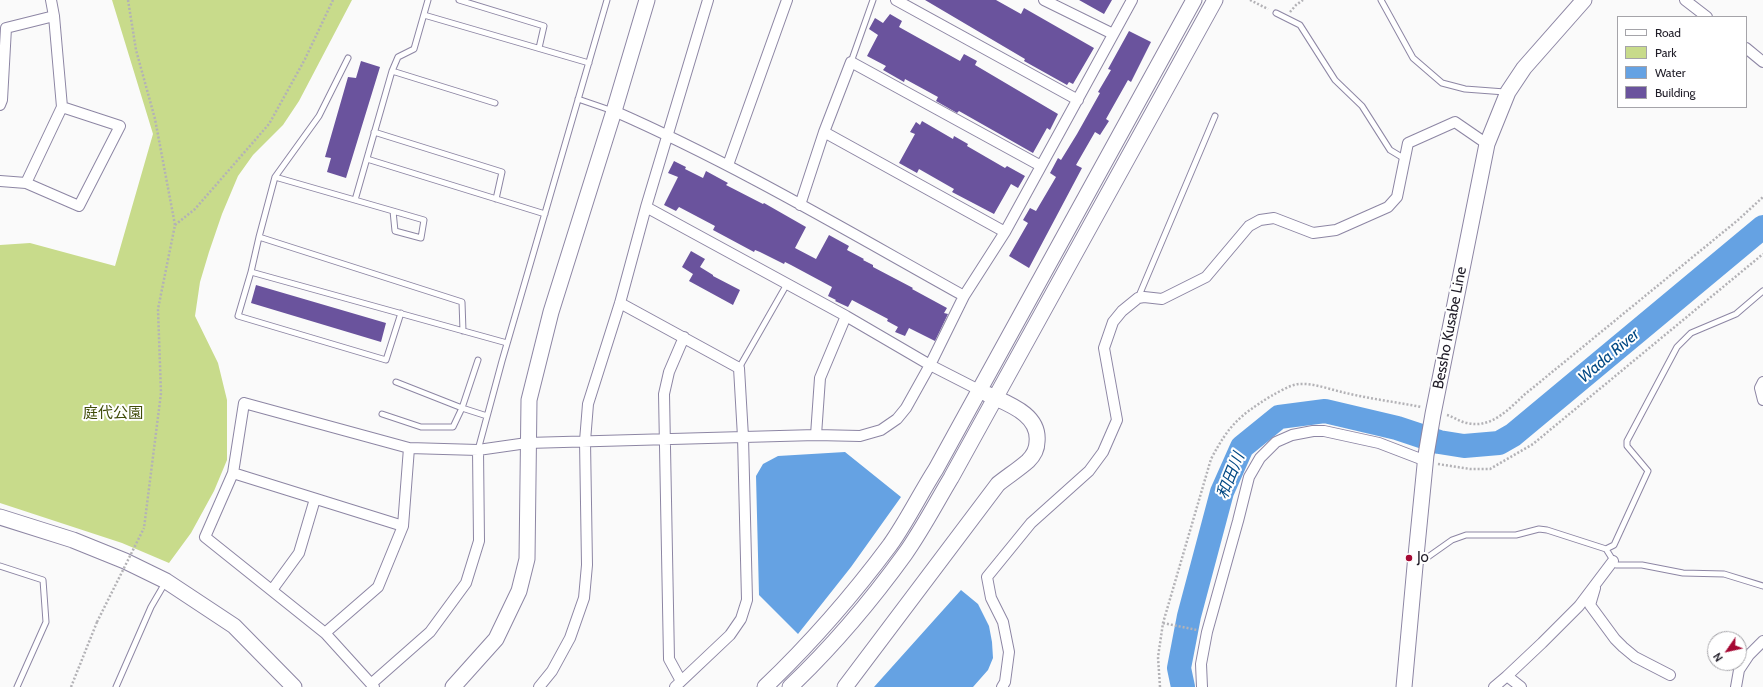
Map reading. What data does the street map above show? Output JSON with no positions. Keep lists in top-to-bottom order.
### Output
{
  "streets": {
    "street": ["Bessho Kusabe Line"]
  },
  "water": ["Wada River", "和田川"],
  "parks": ["庭代公園"],
  "places": ["Jo"],
  "legend": [
    "Road",
    "Park",
    "Water",
    "Building"
  ],
  "north": "bottom left"
}
